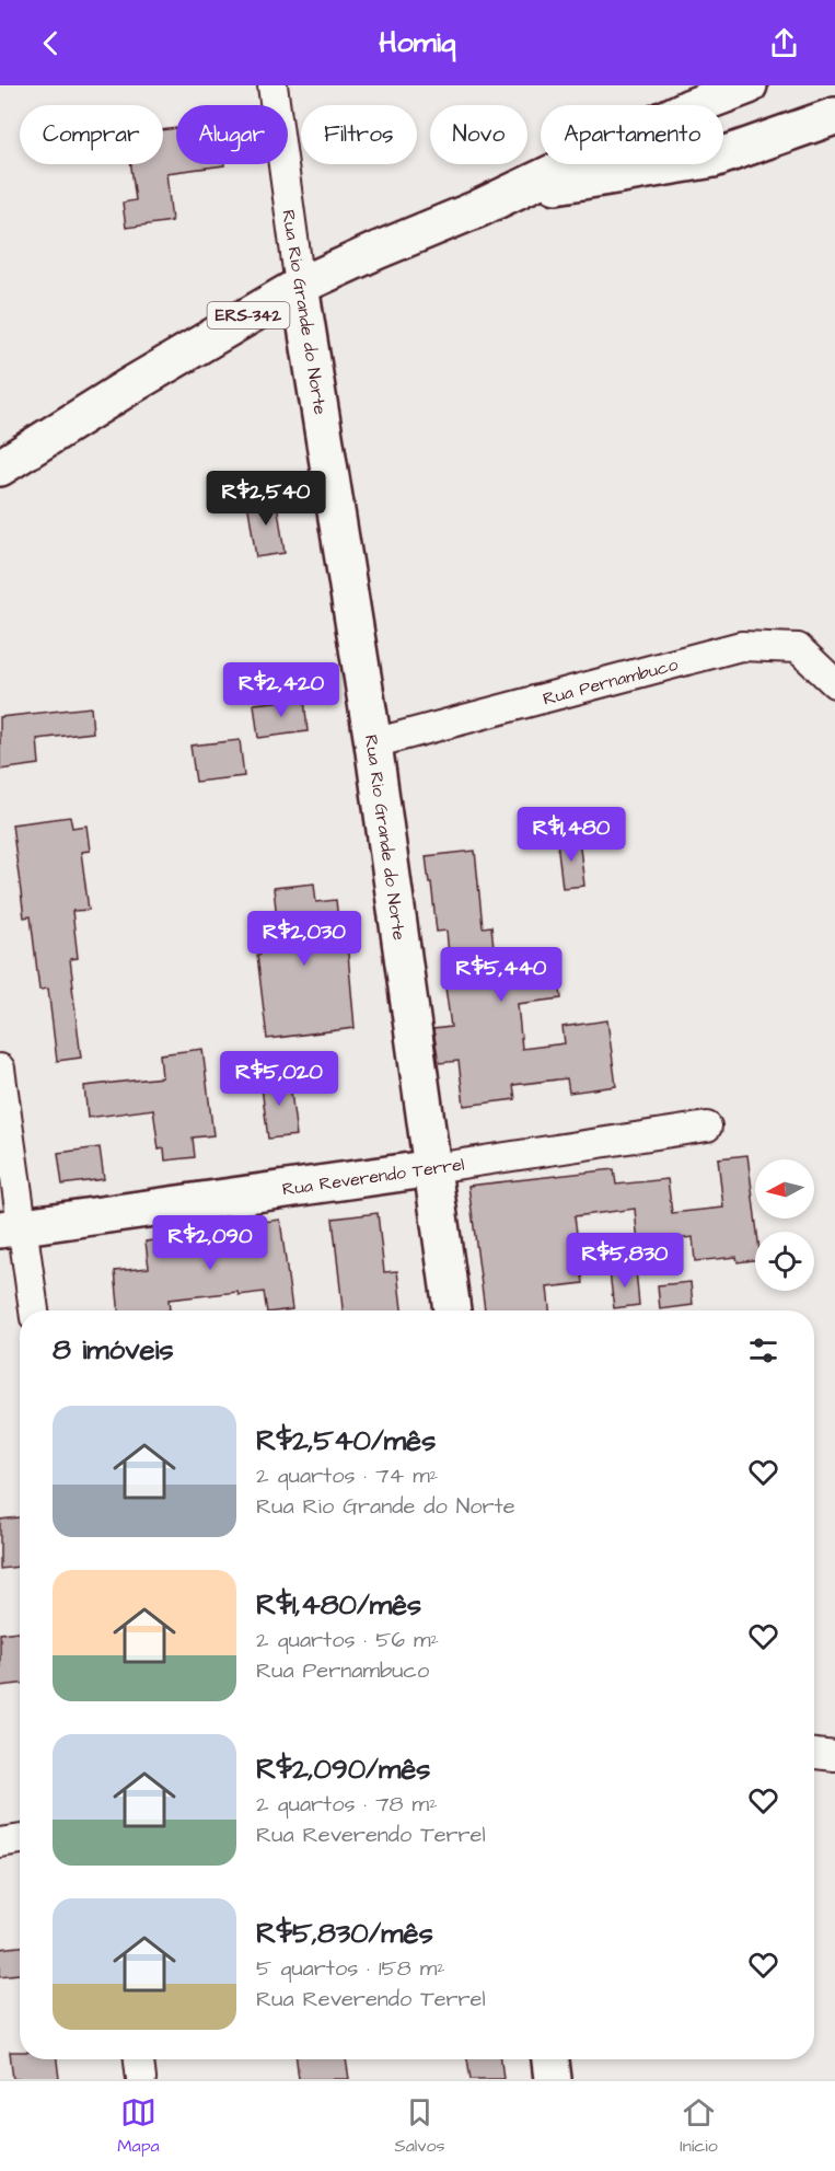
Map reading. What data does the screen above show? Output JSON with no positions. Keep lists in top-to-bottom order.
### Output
{
  "streets": {
    "street": [
      "Rua Rio Grande do Norte",
      "ERS-342",
      "Rua Pernambuco",
      "Rua Reverendo Terrel"
    ]
  },
  "crossings": [
    ["Rua Rio Grande do Norte", "ERS-342"],
    ["Rua Rio Grande do Norte", "Rua Pernambuco"],
    ["Rua Rio Grande do Norte", "Rua Reverendo Terrel"]
  ],
  "north": "left",
  "page": {
    "header": "Homiq",
    "chip": [
      "Comprar",
      "Alugar",
      "Filtros",
      "Novo",
      "Apartamento"
    ],
    "price": [
      "R$2,540",
      "R$2,420",
      "R$1,480",
      "R$2,030",
      "R$5,440",
      "R$5,020",
      "R$2,090",
      "R$5,830"
    ],
    "heading": "8 imóveis",
    "list": [
      {
        "name": "R$2,540/mês",
        "note": "2 quartos · 74 m² · Rua Rio Grande do Norte"
      },
      {
        "name": "R$1,480/mês",
        "note": "2 quartos · 56 m² · Rua Pernambuco"
      },
      {
        "name": "R$2,090/mês",
        "note": "2 quartos · 78 m² · Rua Reverendo Terrel"
      },
      {
        "name": "R$5,830/mês",
        "note": "5 quartos · 158 m² · Rua Reverendo Terrel"
      }
    ],
    "tabs": ["Mapa", "Salvos", "Início"]
  }
}
